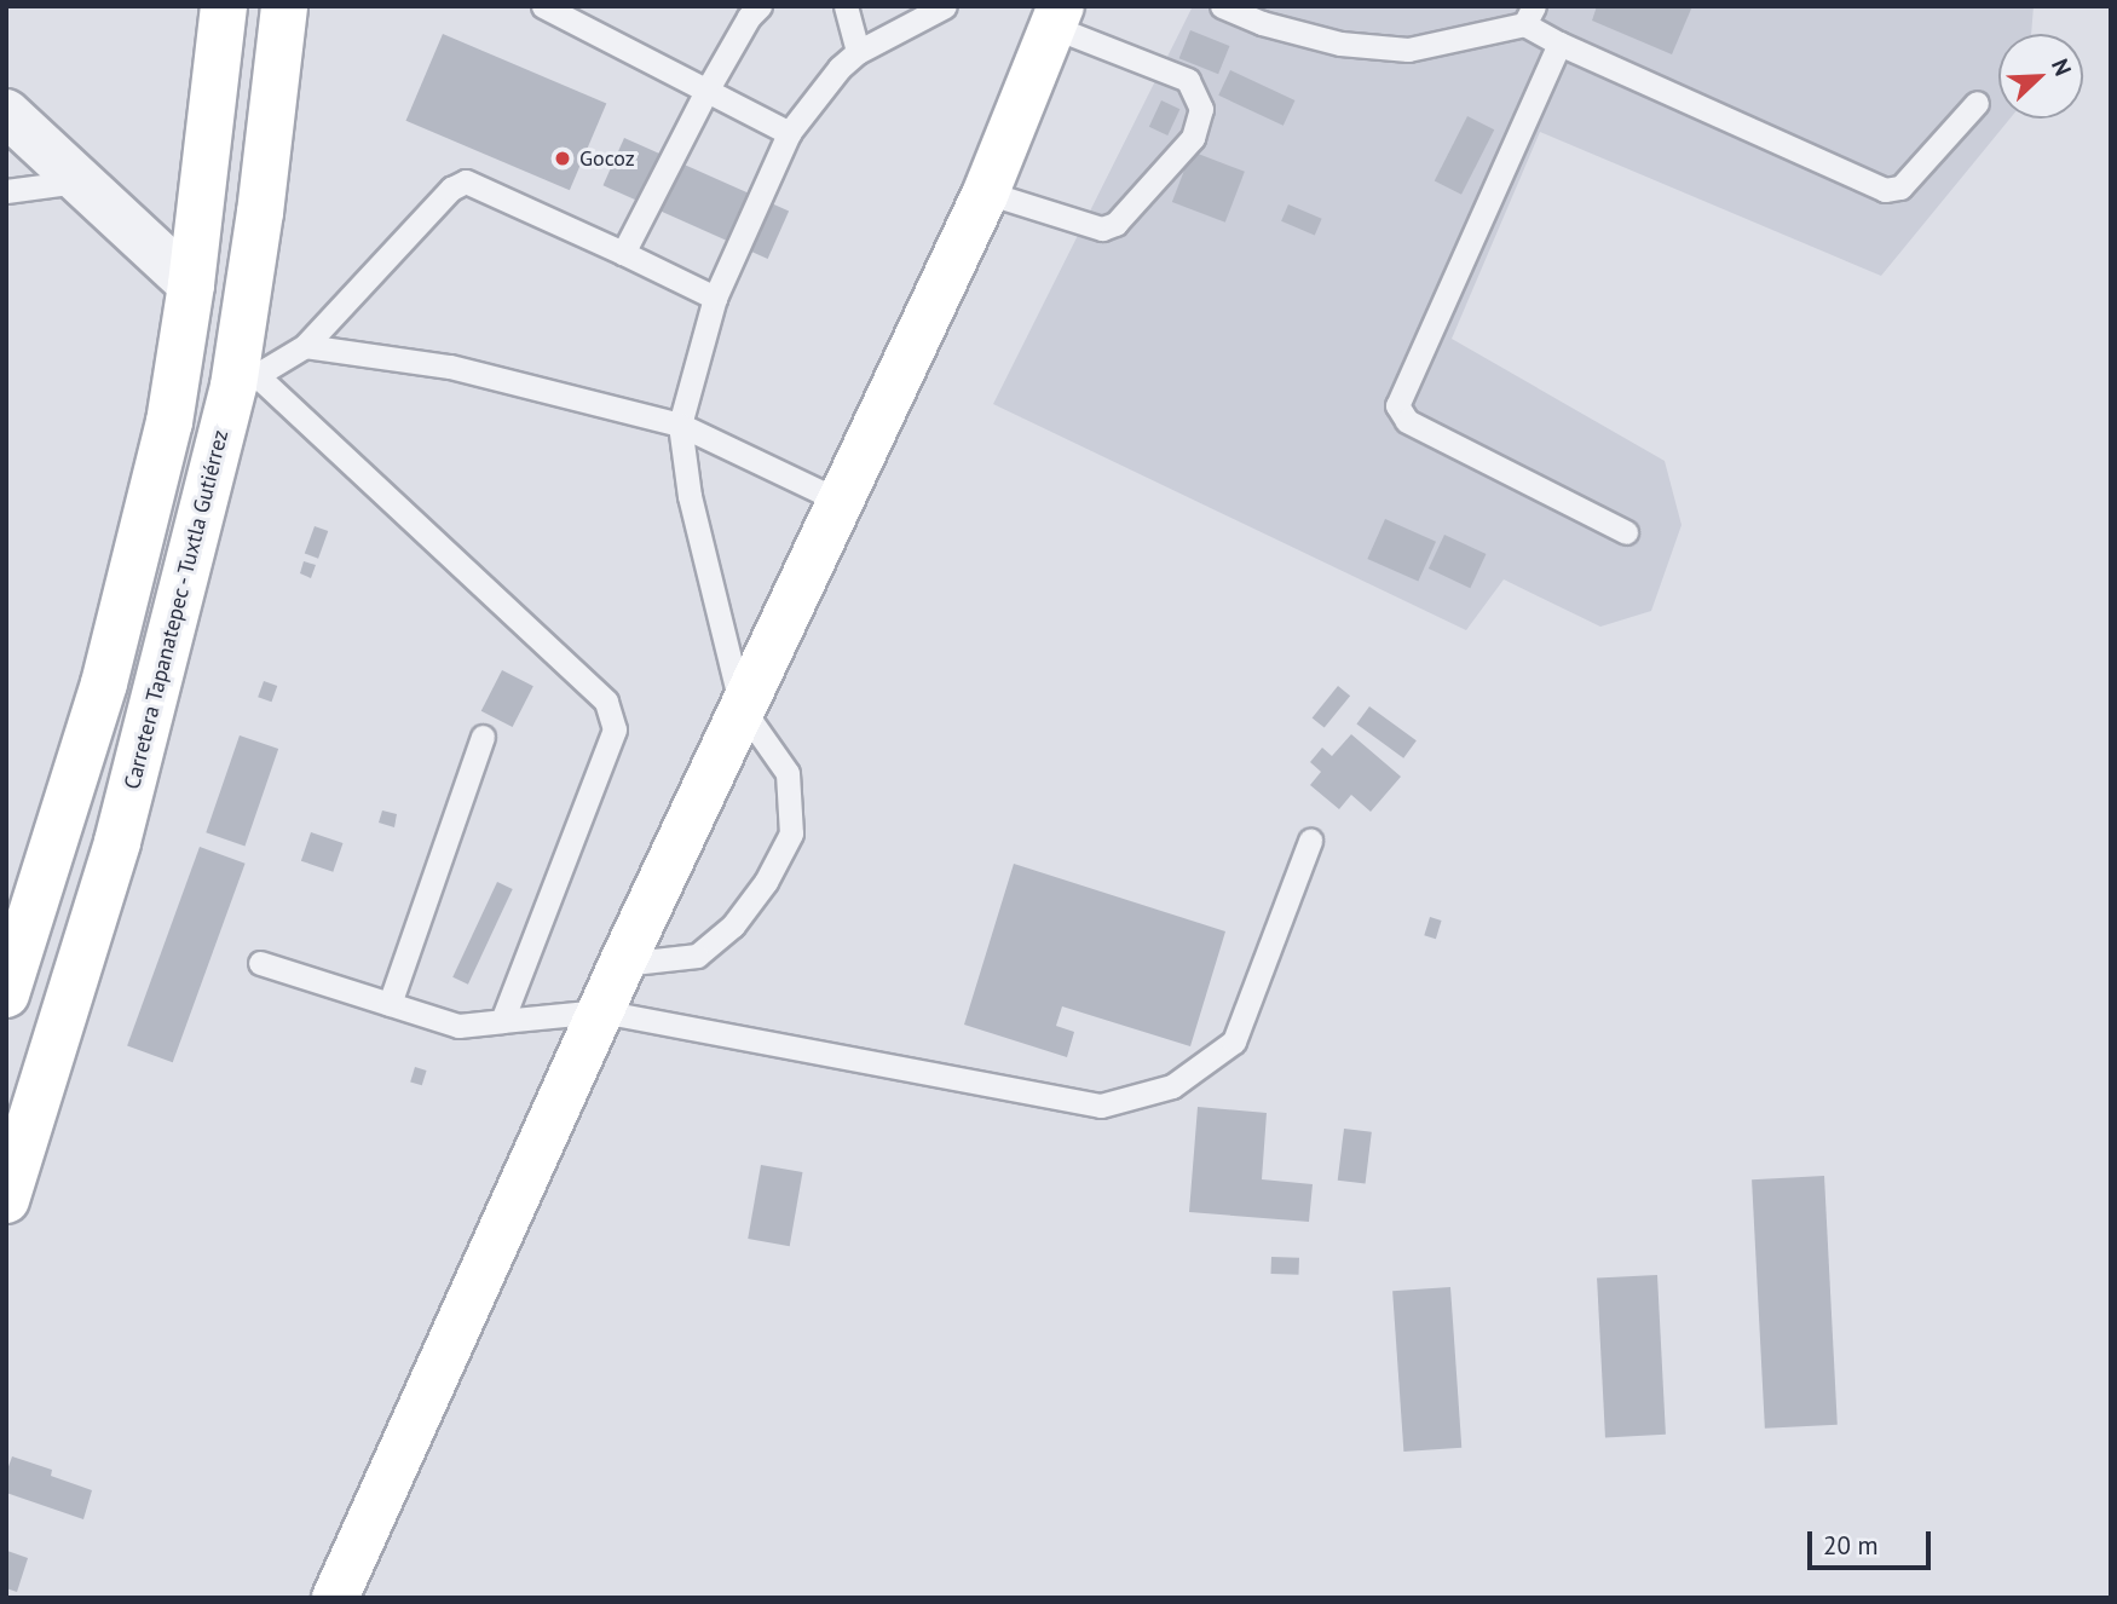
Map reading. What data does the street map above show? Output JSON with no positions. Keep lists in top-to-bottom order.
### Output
{
  "streets": {
    "main road": ["Carretera Tapanatepec - Tuxtla Gutiérrez"]
  },
  "places": ["Gocoz"],
  "scale_bar": "20 m",
  "north": "top right"
}
